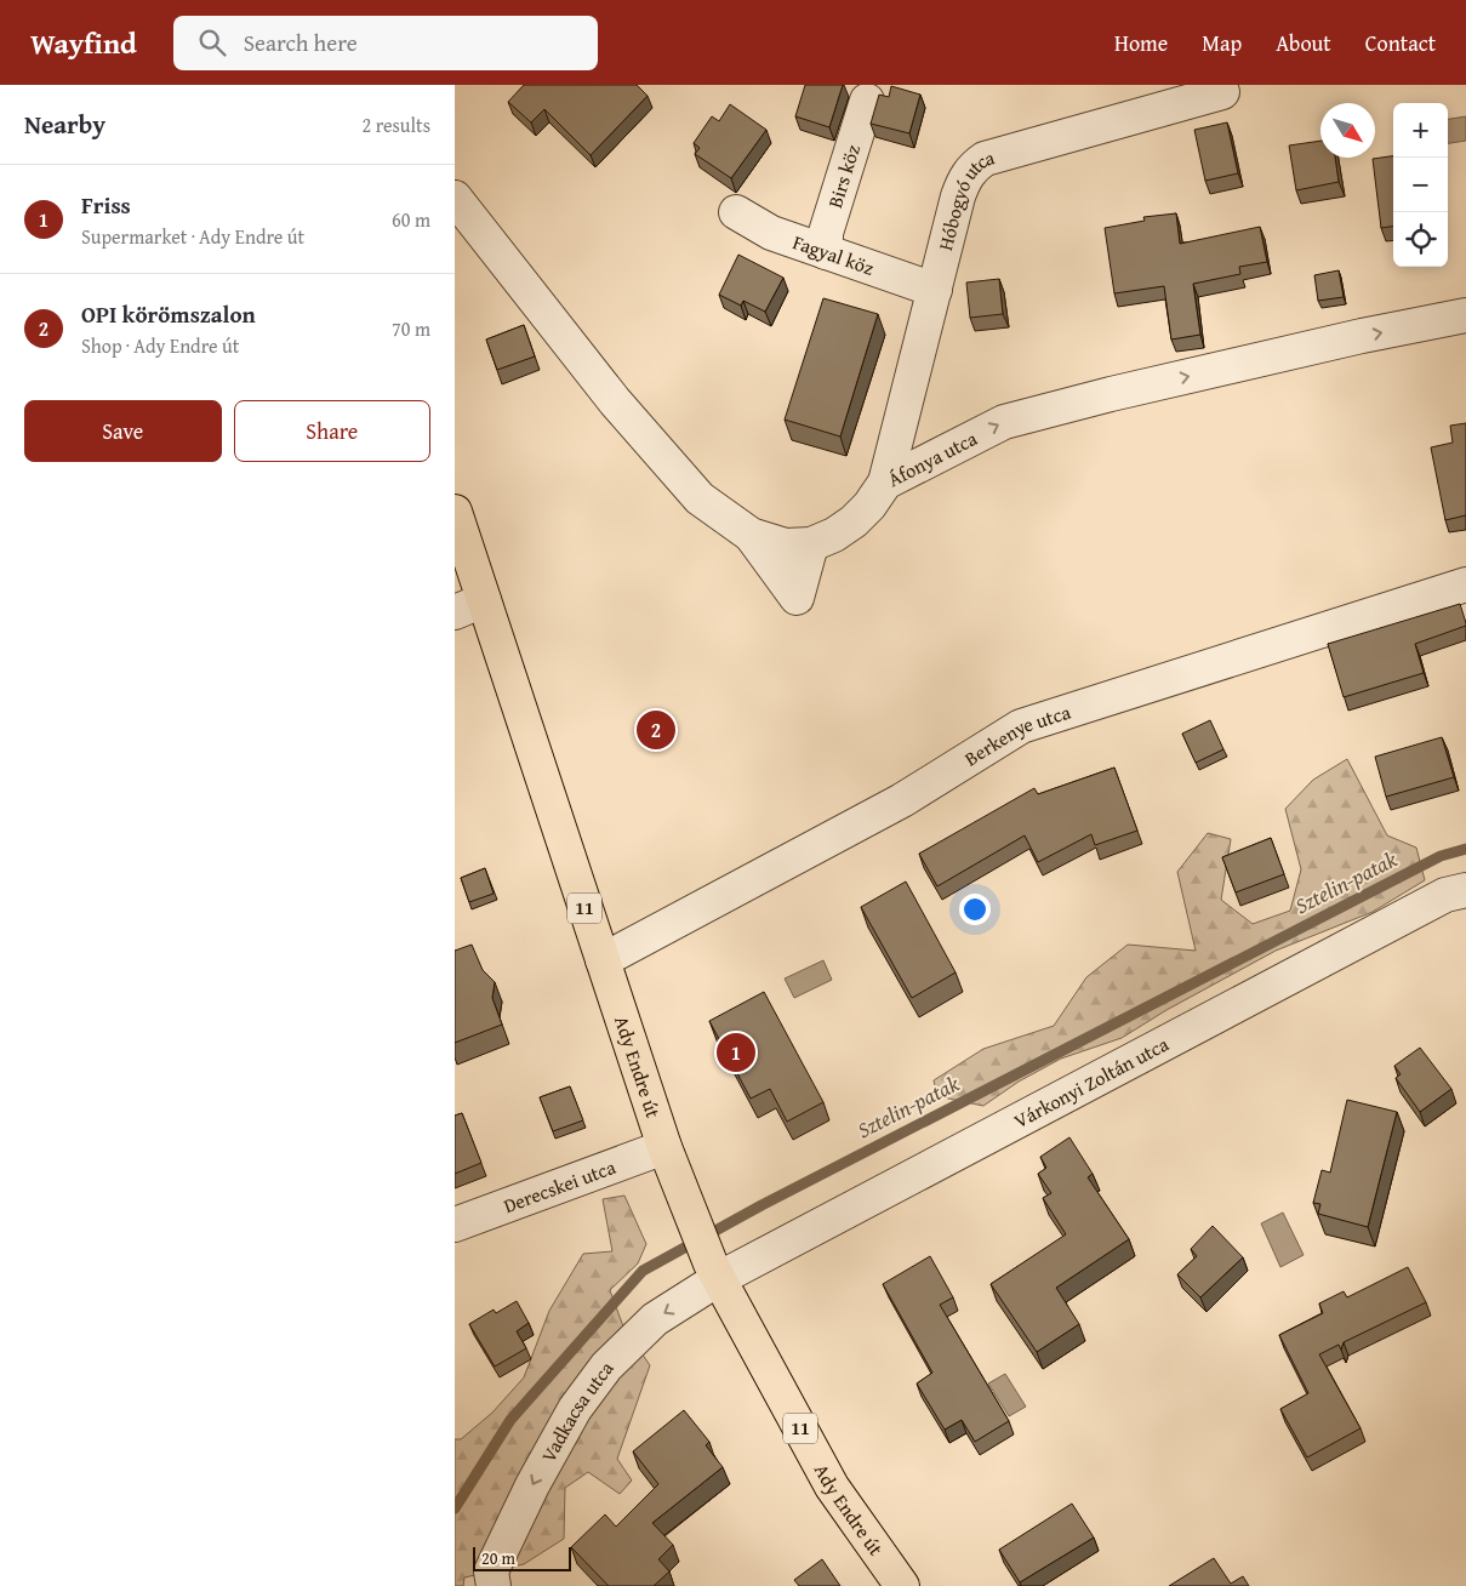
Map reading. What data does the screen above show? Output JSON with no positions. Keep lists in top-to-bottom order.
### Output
{
  "streets": {
    "main road": ["11", "Ady Endre út"],
    "street": [
      "Birs köz",
      "Hóbogyó utca",
      "Fagyal köz",
      "Áfonya utca",
      "Berkenye utca",
      "Várkonyi Zoltán utca",
      "Derecskei utca",
      "Vadkacsa utca"
    ]
  },
  "crossings": [
    ["Birs köz", "Fagyal köz"],
    ["Hóbogyó utca", "Fagyal köz"],
    ["Hóbogyó utca", "Áfonya utca"],
    ["Berkenye utca", "Ady Endre út"],
    ["Ady Endre út", "Várkonyi Zoltán utca"],
    ["Ady Endre út", "Derecskei utca"],
    ["Ady Endre út", "Vadkacsa utca"],
    ["Várkonyi Zoltán utca", "Vadkacsa utca"]
  ],
  "one_way": ["Áfonya utca", "Vadkacsa utca"],
  "water": ["Sztelin-patak"],
  "scale_bar": "20 m",
  "north": "bottom right",
  "page": {
    "header": "Wayfind",
    "search": "Search here",
    "nav": [
      "Home",
      "Map",
      "About",
      "Contact"
    ],
    "heading": ["Nearby", "2 results"],
    "map_buttons": ["+", "−"],
    "list": [
      {
        "mark": "1",
        "name": "Friss",
        "note": "Supermarket · Ady Endre út",
        "value": "60 m"
      },
      {
        "mark": "2",
        "name": "OPI körömszalon",
        "note": "Shop · Ady Endre út",
        "value": "70 m"
      }
    ],
    "buttons": ["Save", "Share"],
    "pins": ["2", "1"],
    "scale": "20 m"
  }
}
